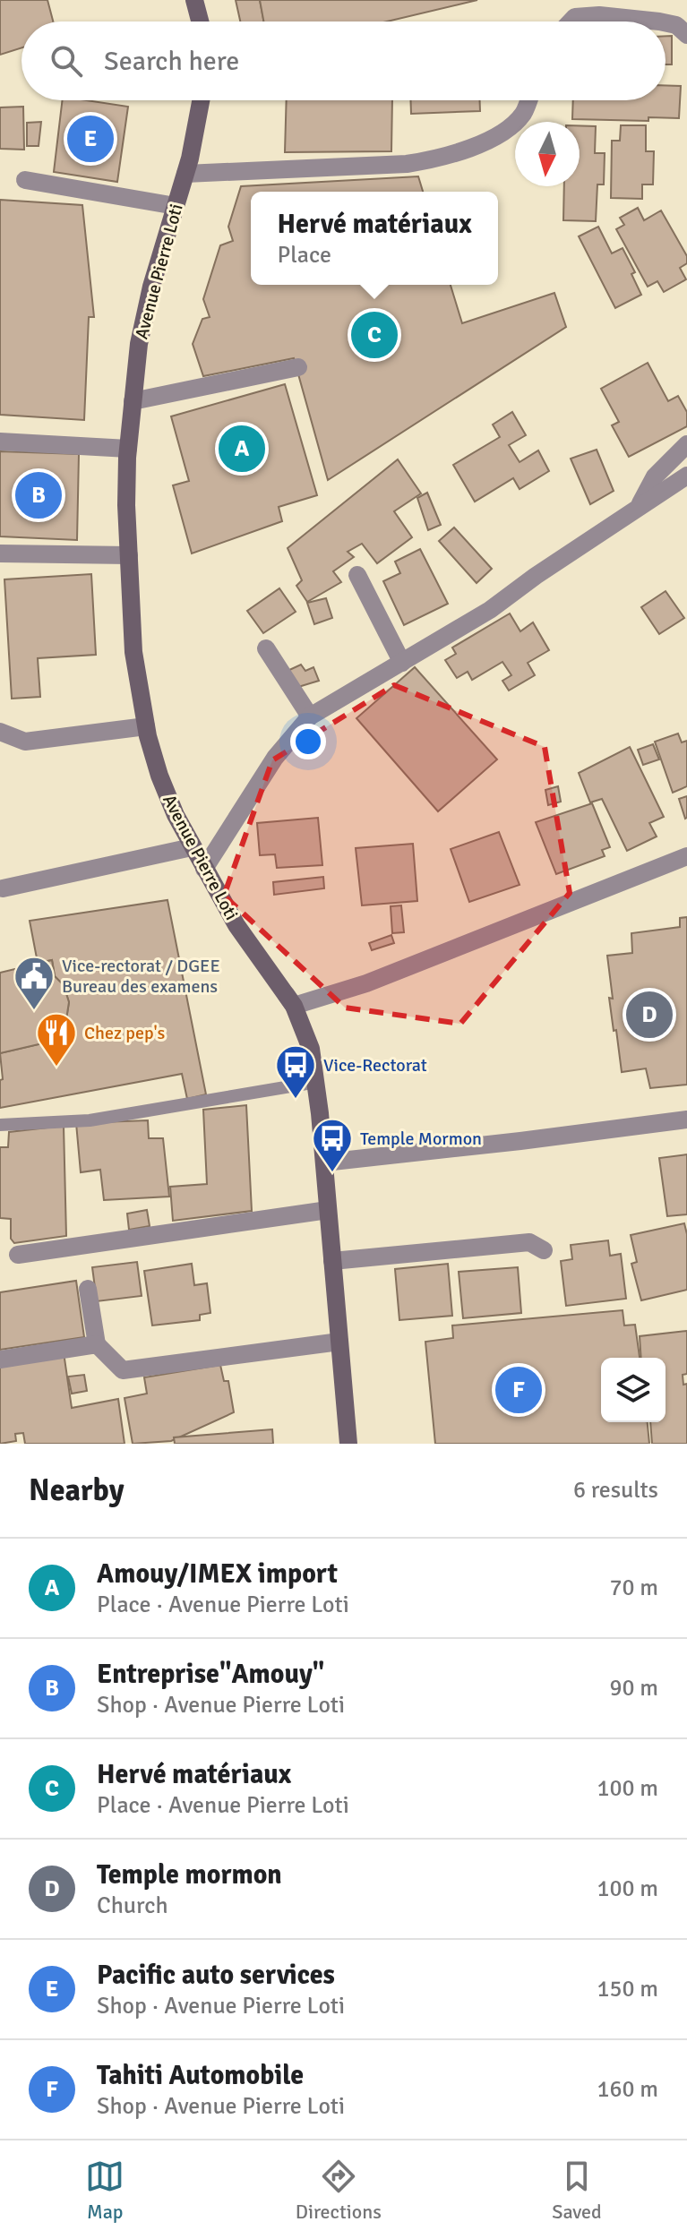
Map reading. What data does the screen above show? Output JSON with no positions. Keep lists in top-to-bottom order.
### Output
{
  "streets": {
    "main road": ["Avenue Pierre Loti"]
  },
  "places": {
    "public building": ["Vice-rectorat / DGEE Bureau des examens"],
    "restaurant": ["Chez pep's"],
    "bus stop": ["Vice-Rectorat", "Temple Mormon"]
  },
  "north": "bottom",
  "page": {
    "search": "Search here",
    "pins": [
      "E",
      "C",
      "A",
      "B",
      "D",
      "F"
    ],
    "popup": ["Hervé matériaux", "Place"],
    "heading": ["Nearby", "6 results"],
    "list": [
      {
        "mark": "A",
        "name": "Amouy/IMEX import",
        "note": "Place · Avenue Pierre Loti",
        "value": "70 m"
      },
      {
        "mark": "B",
        "name": "Entreprise\"Amouy\"",
        "note": "Shop · Avenue Pierre Loti",
        "value": "90 m"
      },
      {
        "mark": "C",
        "name": "Hervé matériaux",
        "note": "Place · Avenue Pierre Loti",
        "value": "100 m"
      },
      {
        "mark": "D",
        "name": "Temple mormon",
        "note": "Church",
        "value": "100 m"
      },
      {
        "mark": "E",
        "name": "Pacific auto services",
        "note": "Shop · Avenue Pierre Loti",
        "value": "150 m"
      },
      {
        "mark": "F",
        "name": "Tahiti Automobile",
        "note": "Shop · Avenue Pierre Loti",
        "value": "160 m"
      }
    ],
    "nav": ["Map", "Directions", "Saved"]
  }
}
